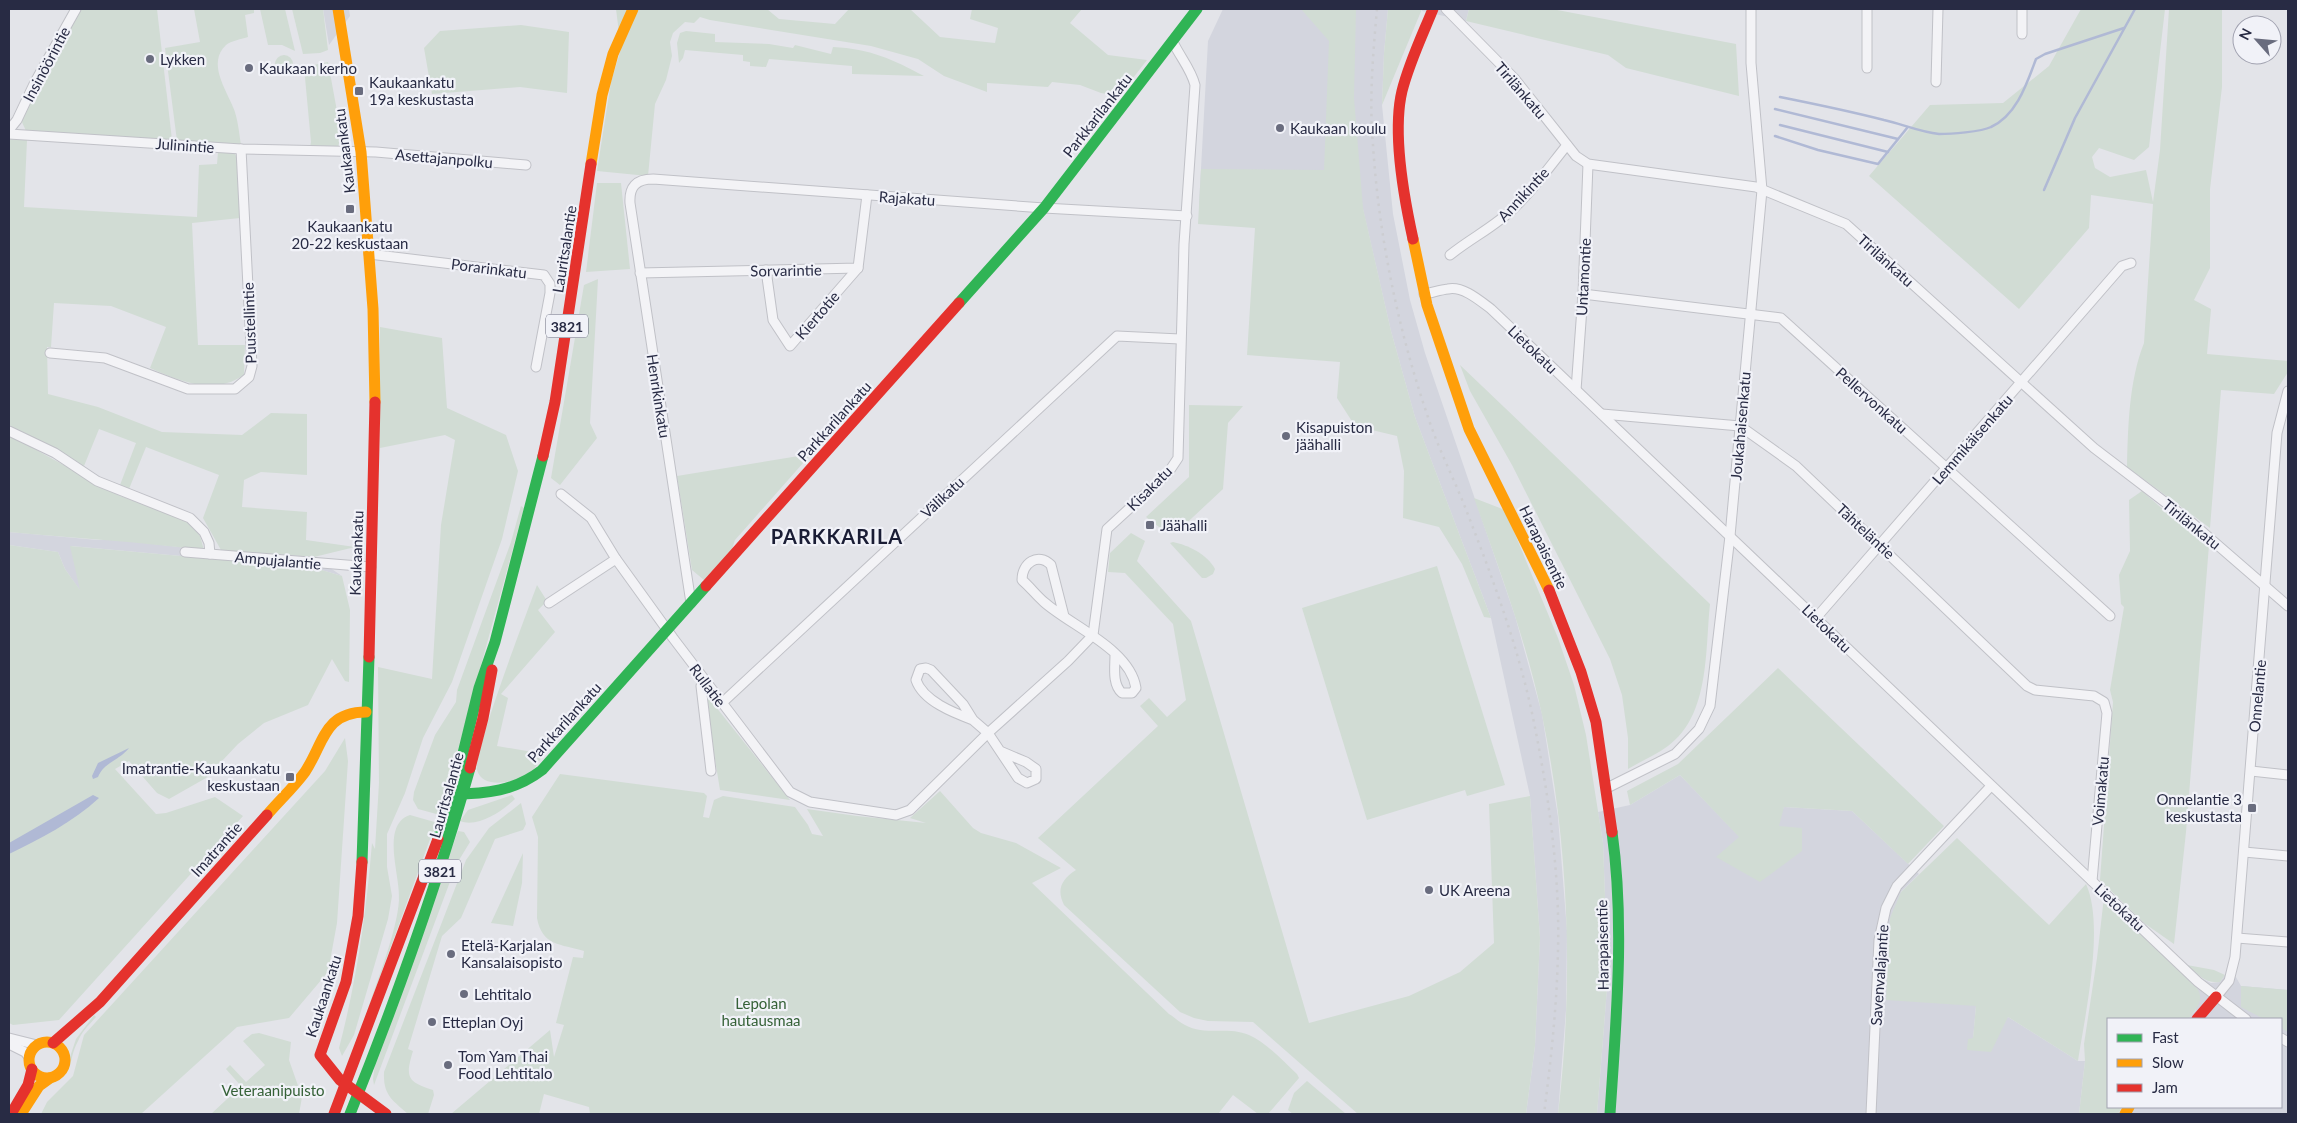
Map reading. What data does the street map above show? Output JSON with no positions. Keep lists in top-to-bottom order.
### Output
{
  "streets": {
    "street": [
      "Insinöörintie",
      "Tirilänkatu",
      "Parkkarilankatu",
      "Julinintie",
      "Kaukaankatu",
      "Asettajanpolku",
      "Annikintie",
      "Rajakatu",
      "Lauritsalantie",
      "Porarinkatu",
      "Sorvarintie",
      "Untamontie",
      "Kiertotie",
      "Puustellintie",
      "3821",
      "Lietokatu",
      "Henrikinkatu",
      "Pellervonkatu",
      "Joukahaisenkatu",
      "Lemmikäisenkatu",
      "Kisakatu",
      "Välikatu",
      "Tähteläntie",
      "Harapaisentie",
      "Ampujalantie",
      "Rullatie",
      "Onnelantie",
      "Voimakatu",
      "Imatrantie",
      "Savenvalajantie"
    ]
  },
  "crossings": [
    ["Insinöörintie", "Julinintie"],
    ["Tirilänkatu", "Annikintie"],
    ["Tirilänkatu", "Untamontie"],
    ["Tirilänkatu", "Joukahaisenkatu"],
    ["Tirilänkatu", "Lemmikäisenkatu"],
    ["Tirilänkatu", "Onnelantie"],
    ["Parkkarilankatu", "Rajakatu"],
    ["Parkkarilankatu", "Lauritsalantie"],
    ["Parkkarilankatu", "Henrikinkatu"],
    ["Parkkarilankatu", "Kisakatu"],
    ["Parkkarilankatu", "Rullatie"],
    ["Julinintie", "Kaukaankatu"],
    ["Julinintie", "Asettajanpolku"],
    ["Julinintie", "Puustellintie"],
    ["Kaukaankatu", "Asettajanpolku"],
    ["Kaukaankatu", "Lauritsalantie"],
    ["Kaukaankatu", "Porarinkatu"],
    ["Kaukaankatu", "3821"],
    ["Kaukaankatu", "Ampujalantie"],
    ["Kaukaankatu", "Imatrantie"],
    ["Rajakatu", "Henrikinkatu"],
    ["Rajakatu", "Kisakatu"],
    ["Lauritsalantie", "3821"],
    ["Sorvarintie", "Kiertotie"],
    ["Sorvarintie", "Henrikinkatu"],
    ["Untamontie", "Lietokatu"],
    ["Untamontie", "Pellervonkatu"],
    ["Lietokatu", "Joukahaisenkatu"],
    ["Lietokatu", "Lemmikäisenkatu"],
    ["Lietokatu", "Harapaisentie"],
    ["Lietokatu", "Onnelantie"],
    ["Lietokatu", "Voimakatu"],
    ["Lietokatu", "Savenvalajantie"],
    ["Pellervonkatu", "Joukahaisenkatu"],
    ["Pellervonkatu", "Lemmikäisenkatu"],
    ["Joukahaisenkatu", "Tähteläntie"],
    ["Joukahaisenkatu", "Harapaisentie"],
    ["Lemmikäisenkatu", "Tähteläntie"],
    ["Kisakatu", "Välikatu"],
    ["Välikatu", "Rullatie"],
    ["Tähteläntie", "Voimakatu"]
  ],
  "districts": ["PARKKARILA"],
  "parks": ["Lepolan hautausmaa", "Veteraanipuisto"],
  "places": {
    "other": [
      "Lykken",
      "Kaukaan kerho",
      "Kaukaan koulu",
      "Kisapuiston jäähalli",
      "UK Areena",
      "Etelä-Karjalan Kansalaisopisto",
      "Lehtitalo",
      "Etteplan Oyj",
      "Tom Yam Thai Food Lehtitalo"
    ],
    "transit": [
      "Kaukaankatu 19a keskustasta",
      "Kaukaankatu 20-22 keskustaan",
      "Jäähalli",
      "Imatrantie-Kaukaankatu keskustaan",
      "Onnelantie 3 keskustasta"
    ]
  },
  "legend": ["Fast", "Slow", "Jam"],
  "north": "top left"
}
